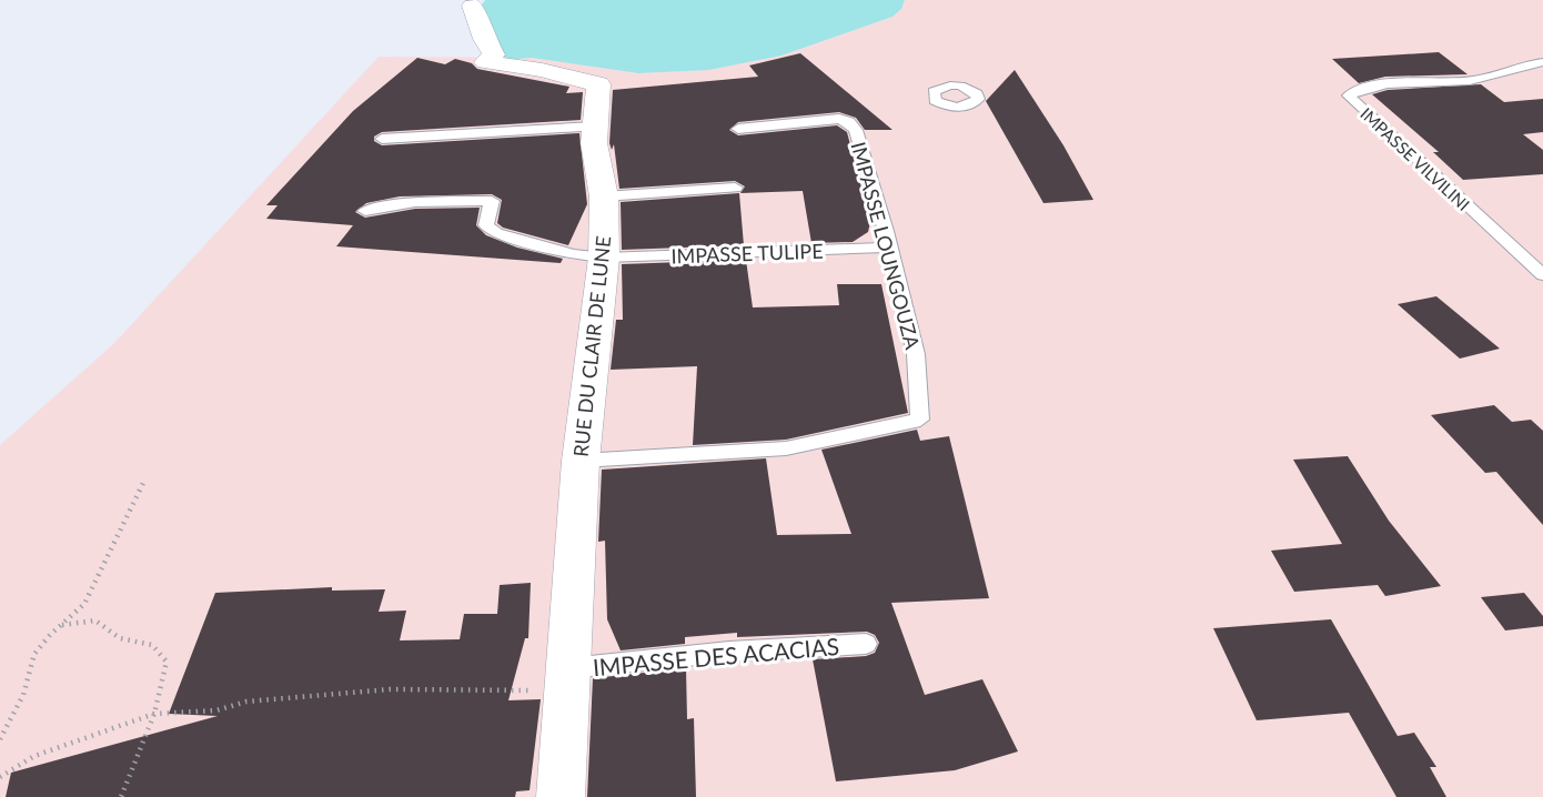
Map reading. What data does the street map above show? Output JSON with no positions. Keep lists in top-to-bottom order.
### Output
{
  "streets": {
    "street": ["RUE DU CLAIR DE LUNE"],
    "lane": [
      "IMPASSE VILVILINI",
      "IMPASSE LOUNGOUZA",
      "IMPASSE TULIPE",
      "IMPASSE DES ACACIAS"
    ]
  },
  "crossings": [
    ["IMPASSE LOUNGOUZA", "IMPASSE TULIPE"],
    ["IMPASSE LOUNGOUZA", "RUE DU CLAIR DE LUNE"],
    ["IMPASSE TULIPE", "RUE DU CLAIR DE LUNE"],
    ["RUE DU CLAIR DE LUNE", "IMPASSE DES ACACIAS"]
  ]
}
